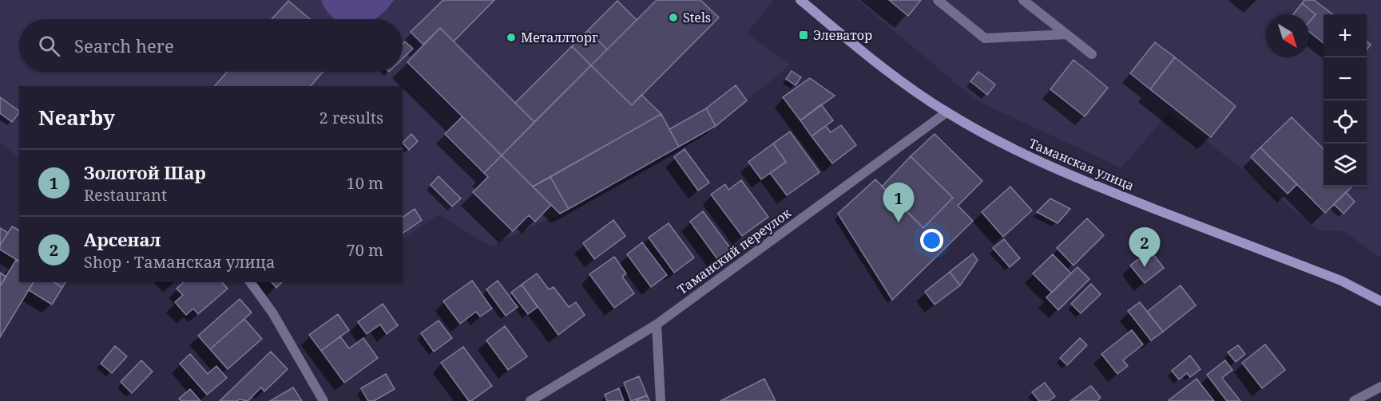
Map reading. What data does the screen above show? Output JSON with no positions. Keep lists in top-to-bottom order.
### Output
{
  "streets": {
    "street": ["Таманская улица", "Таманский переулок"]
  },
  "crossings": [
    ["Таманская улица", "Таманский переулок"]
  ],
  "places": {
    "other": ["Stels", "Металлторг"],
    "transit": ["Элеватор"]
  },
  "north": "bottom right",
  "page": {
    "map_buttons": ["+", "−"],
    "search": "Search here",
    "heading": ["Nearby", "2 results"],
    "list": [
      {
        "mark": "1",
        "name": "Золотой Шар",
        "note": "Restaurant",
        "value": "10 m"
      },
      {
        "mark": "2",
        "name": "Арсенал",
        "note": "Shop · Таманская улица",
        "value": "70 m"
      }
    ],
    "pins": ["1", "2"]
  }
}
